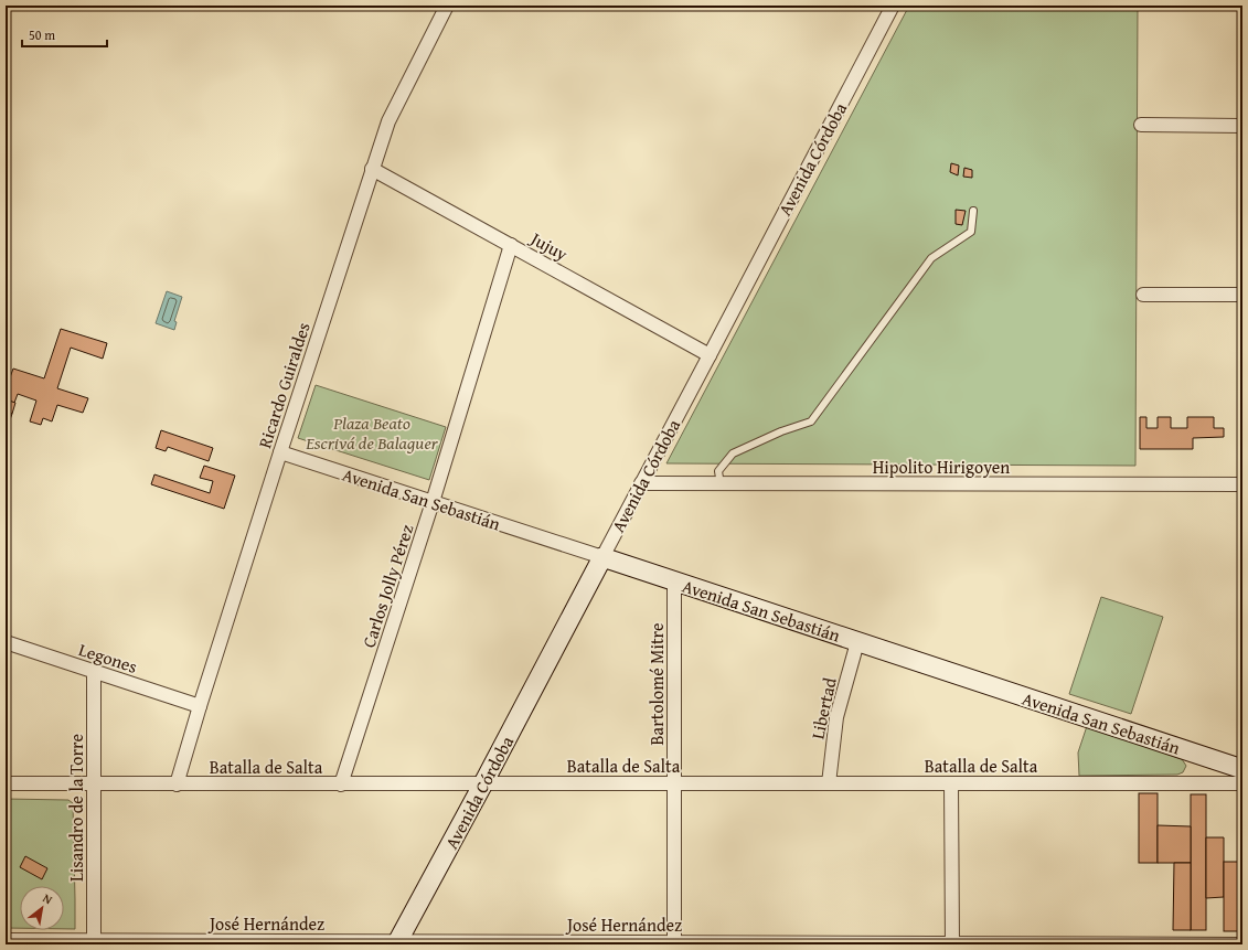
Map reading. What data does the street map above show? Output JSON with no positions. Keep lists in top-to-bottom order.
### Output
{
  "streets": {
    "street": [
      "Avenida Córdoba",
      "Jujuy",
      "Ricardo Guiraldes",
      "Hipolito Hirigoyen",
      "Avenida San Sebastián",
      "Carlos Jolly Pérez",
      "Legones",
      "Bartolomé Mitre",
      "Libertad",
      "Batalla de Salta",
      "Lisandro de la Torre",
      "José Hernández"
    ]
  },
  "crossings": [
    ["Avenida Córdoba", "Jujuy"],
    ["Avenida Córdoba", "Hipolito Hirigoyen"],
    ["Avenida Córdoba", "Avenida San Sebastián"],
    ["Avenida Córdoba", "Batalla de Salta"],
    ["Avenida Córdoba", "José Hernández"],
    ["Jujuy", "Ricardo Guiraldes"],
    ["Jujuy", "Carlos Jolly Pérez"],
    ["Ricardo Guiraldes", "Avenida San Sebastián"],
    ["Ricardo Guiraldes", "Legones"],
    ["Ricardo Guiraldes", "Batalla de Salta"],
    ["Avenida San Sebastián", "Carlos Jolly Pérez"],
    ["Avenida San Sebastián", "Bartolomé Mitre"],
    ["Avenida San Sebastián", "Libertad"],
    ["Carlos Jolly Pérez", "Batalla de Salta"],
    ["Legones", "Lisandro de la Torre"],
    ["Bartolomé Mitre", "Batalla de Salta"],
    ["Bartolomé Mitre", "José Hernández"],
    ["Libertad", "Batalla de Salta"],
    ["Batalla de Salta", "Lisandro de la Torre"],
    ["Lisandro de la Torre", "José Hernández"]
  ],
  "parks": ["Plaza Beato Escrivá de Balaguer"],
  "scale_bar": "50 m",
  "north": "top right"
}
